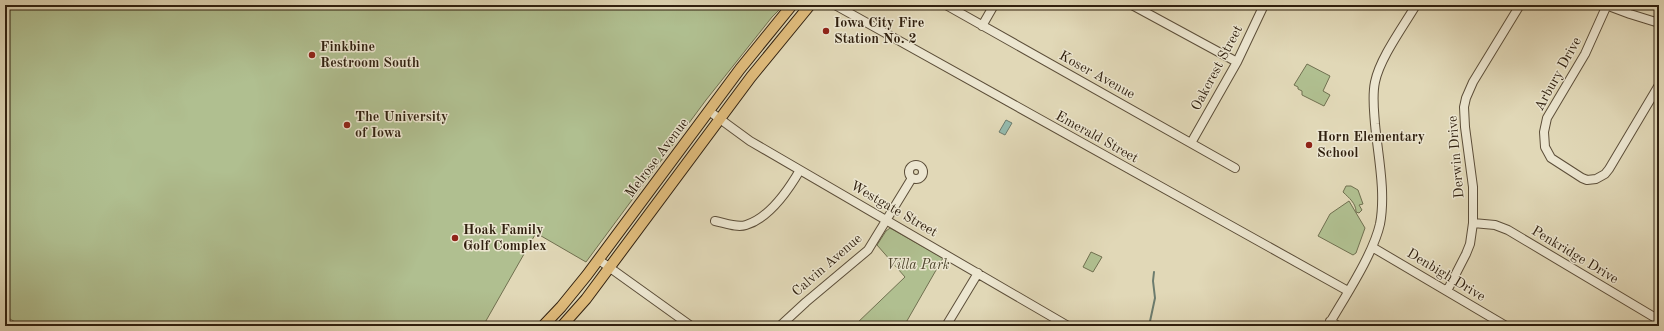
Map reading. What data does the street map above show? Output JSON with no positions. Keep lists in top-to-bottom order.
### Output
{
  "streets": {
    "main road": ["Melrose Avenue"],
    "street": [
      "Oakcrest Street",
      "Arbury Drive",
      "Koser Avenue",
      "Emerald Street",
      "Derwin Drive",
      "Westgate Street",
      "Penkridge Drive",
      "Calvin Avenue",
      "Denbigh Drive"
    ]
  },
  "crossings": [
    ["Oakcrest Street", "Koser Avenue"],
    ["Derwin Drive", "Penkridge Drive"],
    ["Derwin Drive", "Denbigh Drive"],
    ["Melrose Avenue", "Westgate Street"],
    ["Westgate Street", "Calvin Avenue"]
  ],
  "parks": ["Villa Park"],
  "places": [
    "Iowa City Fire Station No. 2",
    "Finkbine Restroom South",
    "The University of Iowa",
    "Horn Elementary School",
    "Hoak Family Golf Complex"
  ]
}
